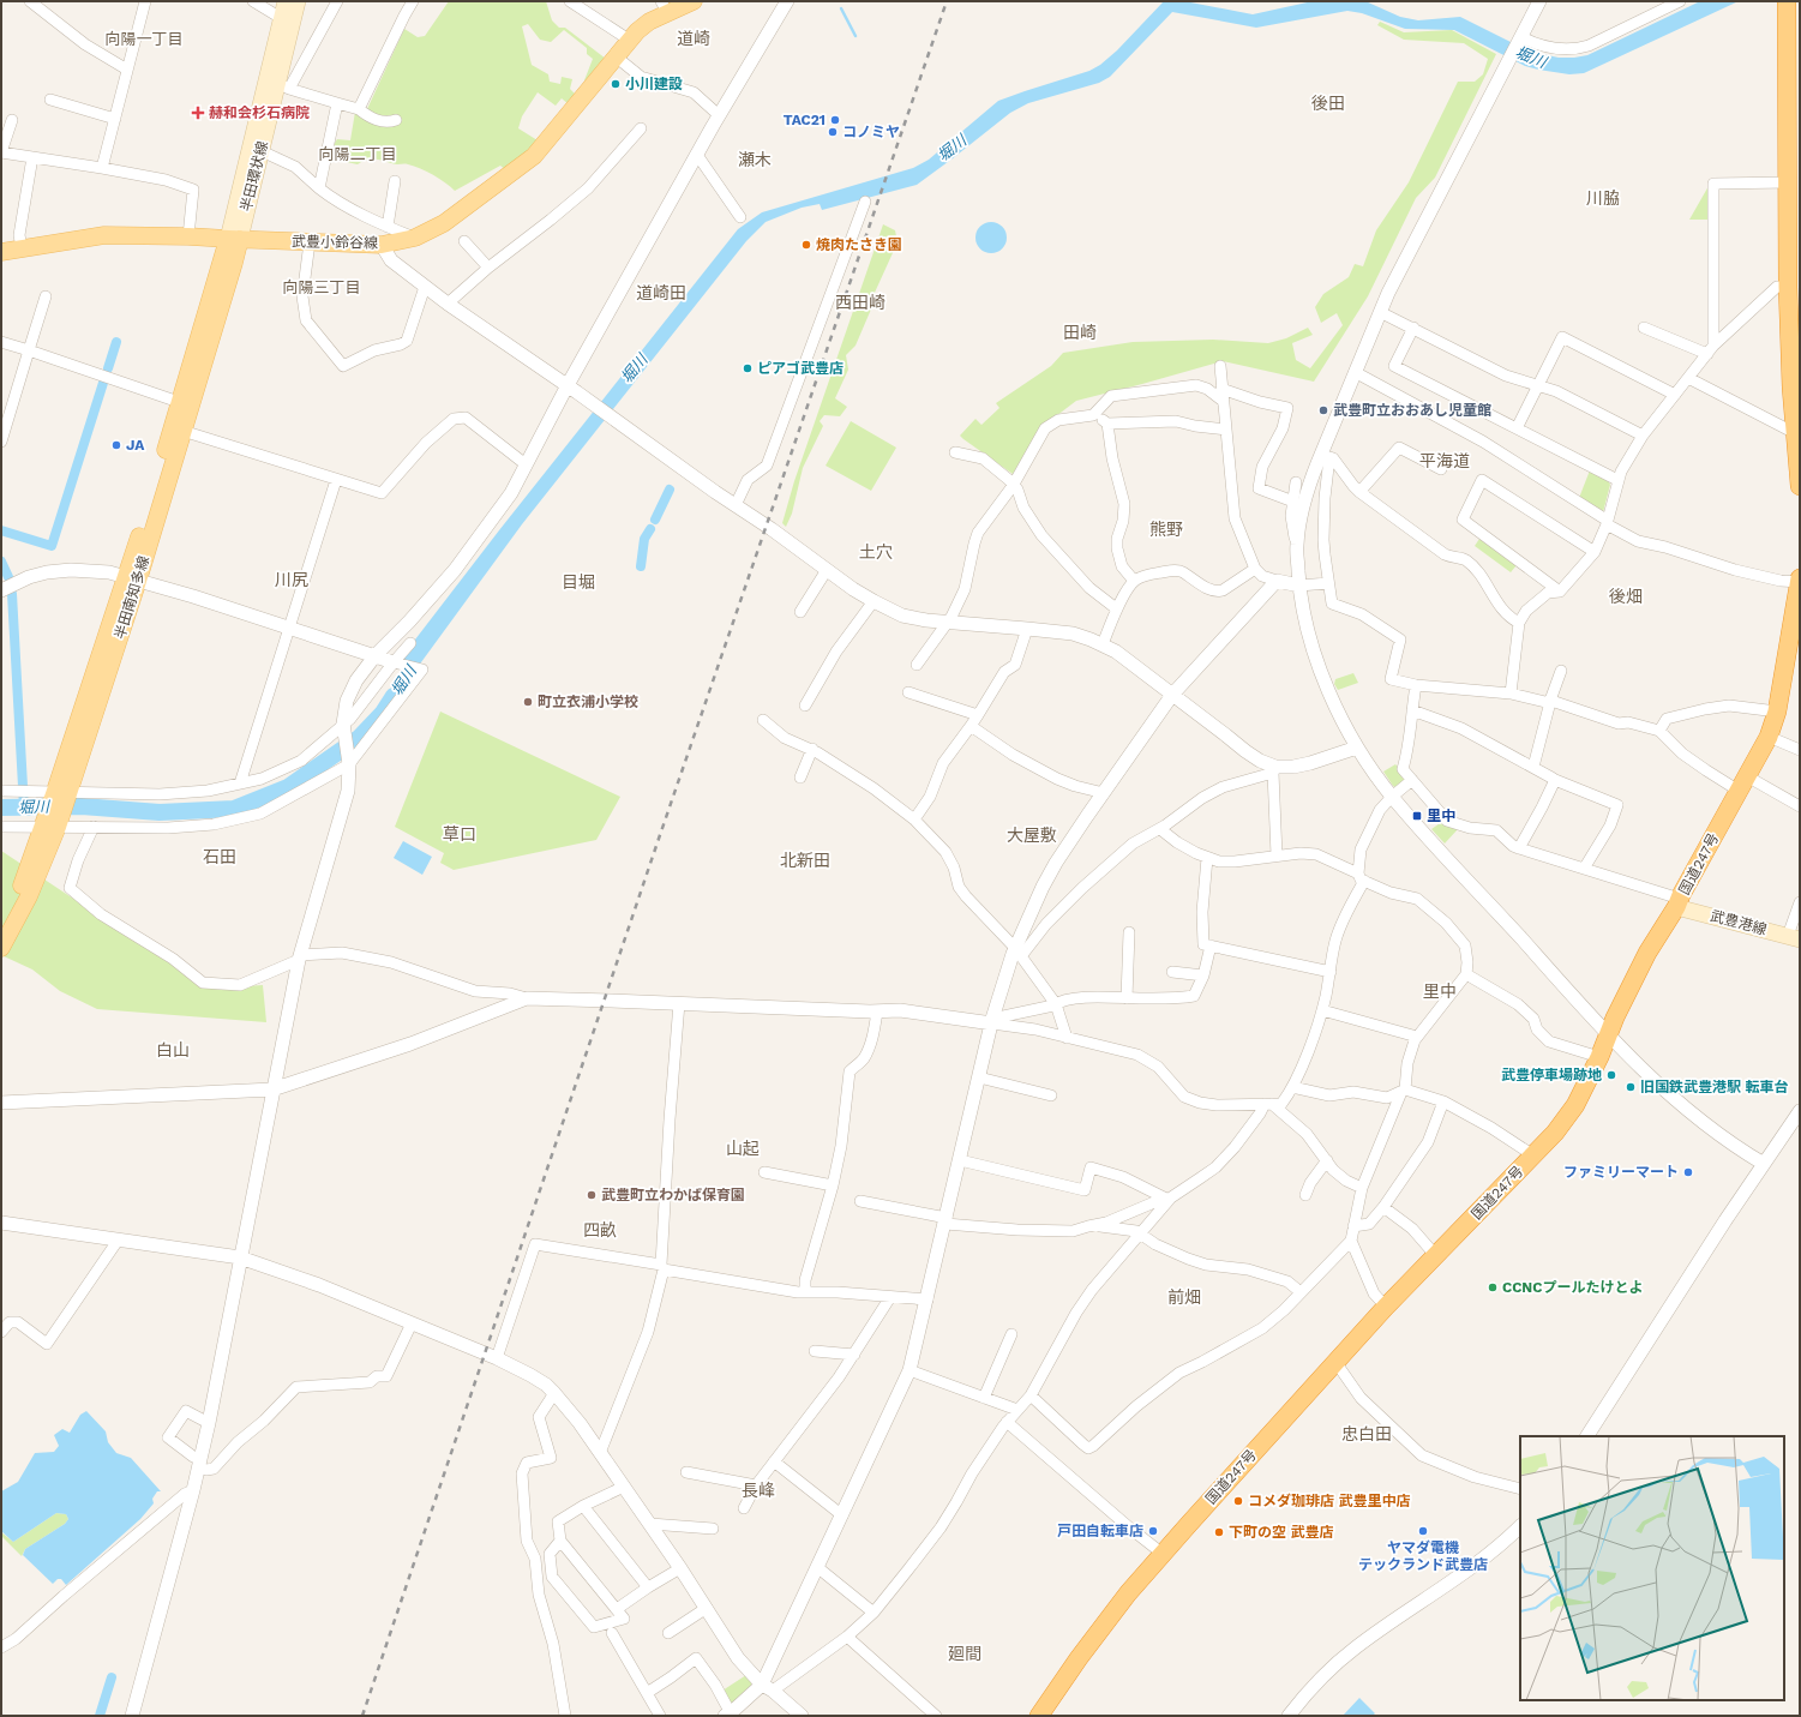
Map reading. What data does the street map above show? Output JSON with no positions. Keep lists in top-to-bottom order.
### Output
{
  "streets": {
    "highway": ["国道247号"],
    "main road": [
      "半田環状線",
      "武豊小鈴谷線",
      "半田南知多線",
      "武豊港線"
    ]
  },
  "crossings": [
    ["半田環状線", "武豊小鈴谷線"],
    ["半田環状線", "半田南知多線"],
    ["武豊小鈴谷線", "半田南知多線"],
    ["国道247号", "武豊港線"]
  ],
  "districts": [
    "向陽一丁目",
    "道崎",
    "後田",
    "向陽二丁目",
    "瀬木",
    "川脇",
    "向陽三丁目",
    "道崎田",
    "西田崎",
    "田崎",
    "平海道",
    "熊野",
    "土穴",
    "川尻",
    "目堀",
    "後畑",
    "草口",
    "大屋敷",
    "石田",
    "北新田",
    "里中",
    "白山",
    "山起",
    "四畝",
    "前畑",
    "忠白田",
    "長峰",
    "廻間"
  ],
  "water": ["堀川"],
  "places": {
    "other": [
      "小川建設",
      "TAC21",
      "コノミヤ",
      "焼肉たさき園",
      "ピアゴ武豊店",
      "武豊町立おおあし児童館",
      "JA",
      "町立衣浦小学校",
      "武豊停車場跡地",
      "旧国鉄武豊港駅 転車台",
      "ファミリーマート",
      "武豊町立わかば保育園",
      "CCNCプールたけとよ",
      "コメダ珈琲店 武豊里中店",
      "戸田自転車店",
      "ヤマダ電機 テックランド武豊店",
      "下町の空 武豊店"
    ],
    "health": ["赫和会杉石病院"],
    "transit": ["里中"]
  }
}
